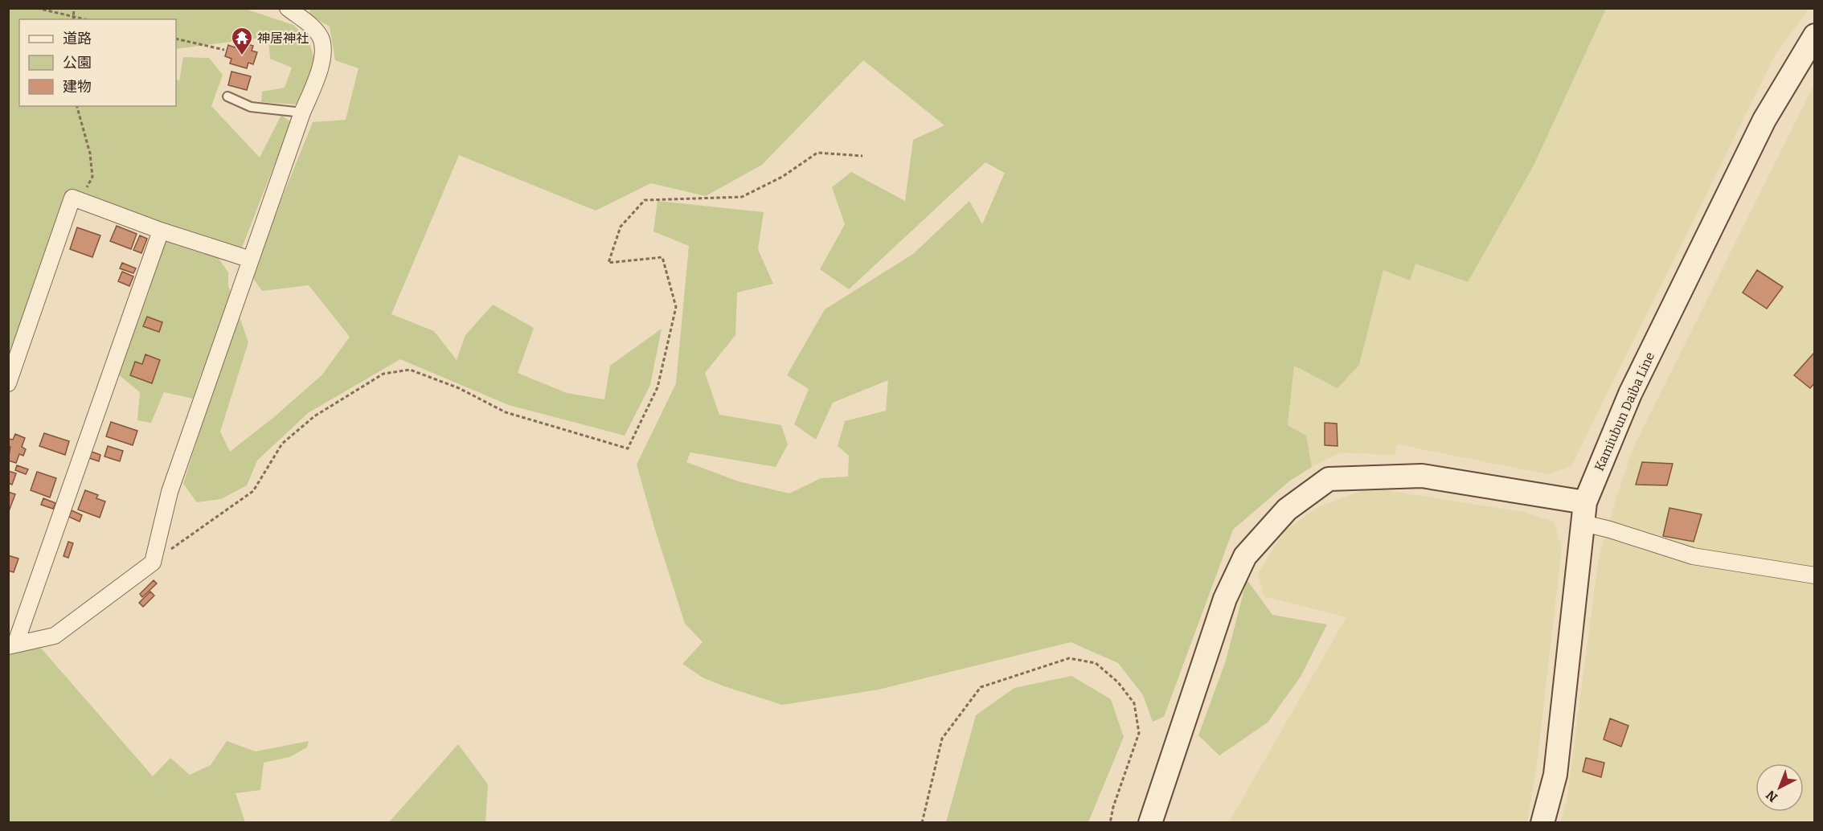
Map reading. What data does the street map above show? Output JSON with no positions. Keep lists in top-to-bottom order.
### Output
{
  "streets": {
    "main road": ["Kamiubun Daiba Line"]
  },
  "places": {
    "temple": ["神居神社"]
  },
  "legend": ["道路", "公園", "建物"],
  "north": "bottom left"
}
